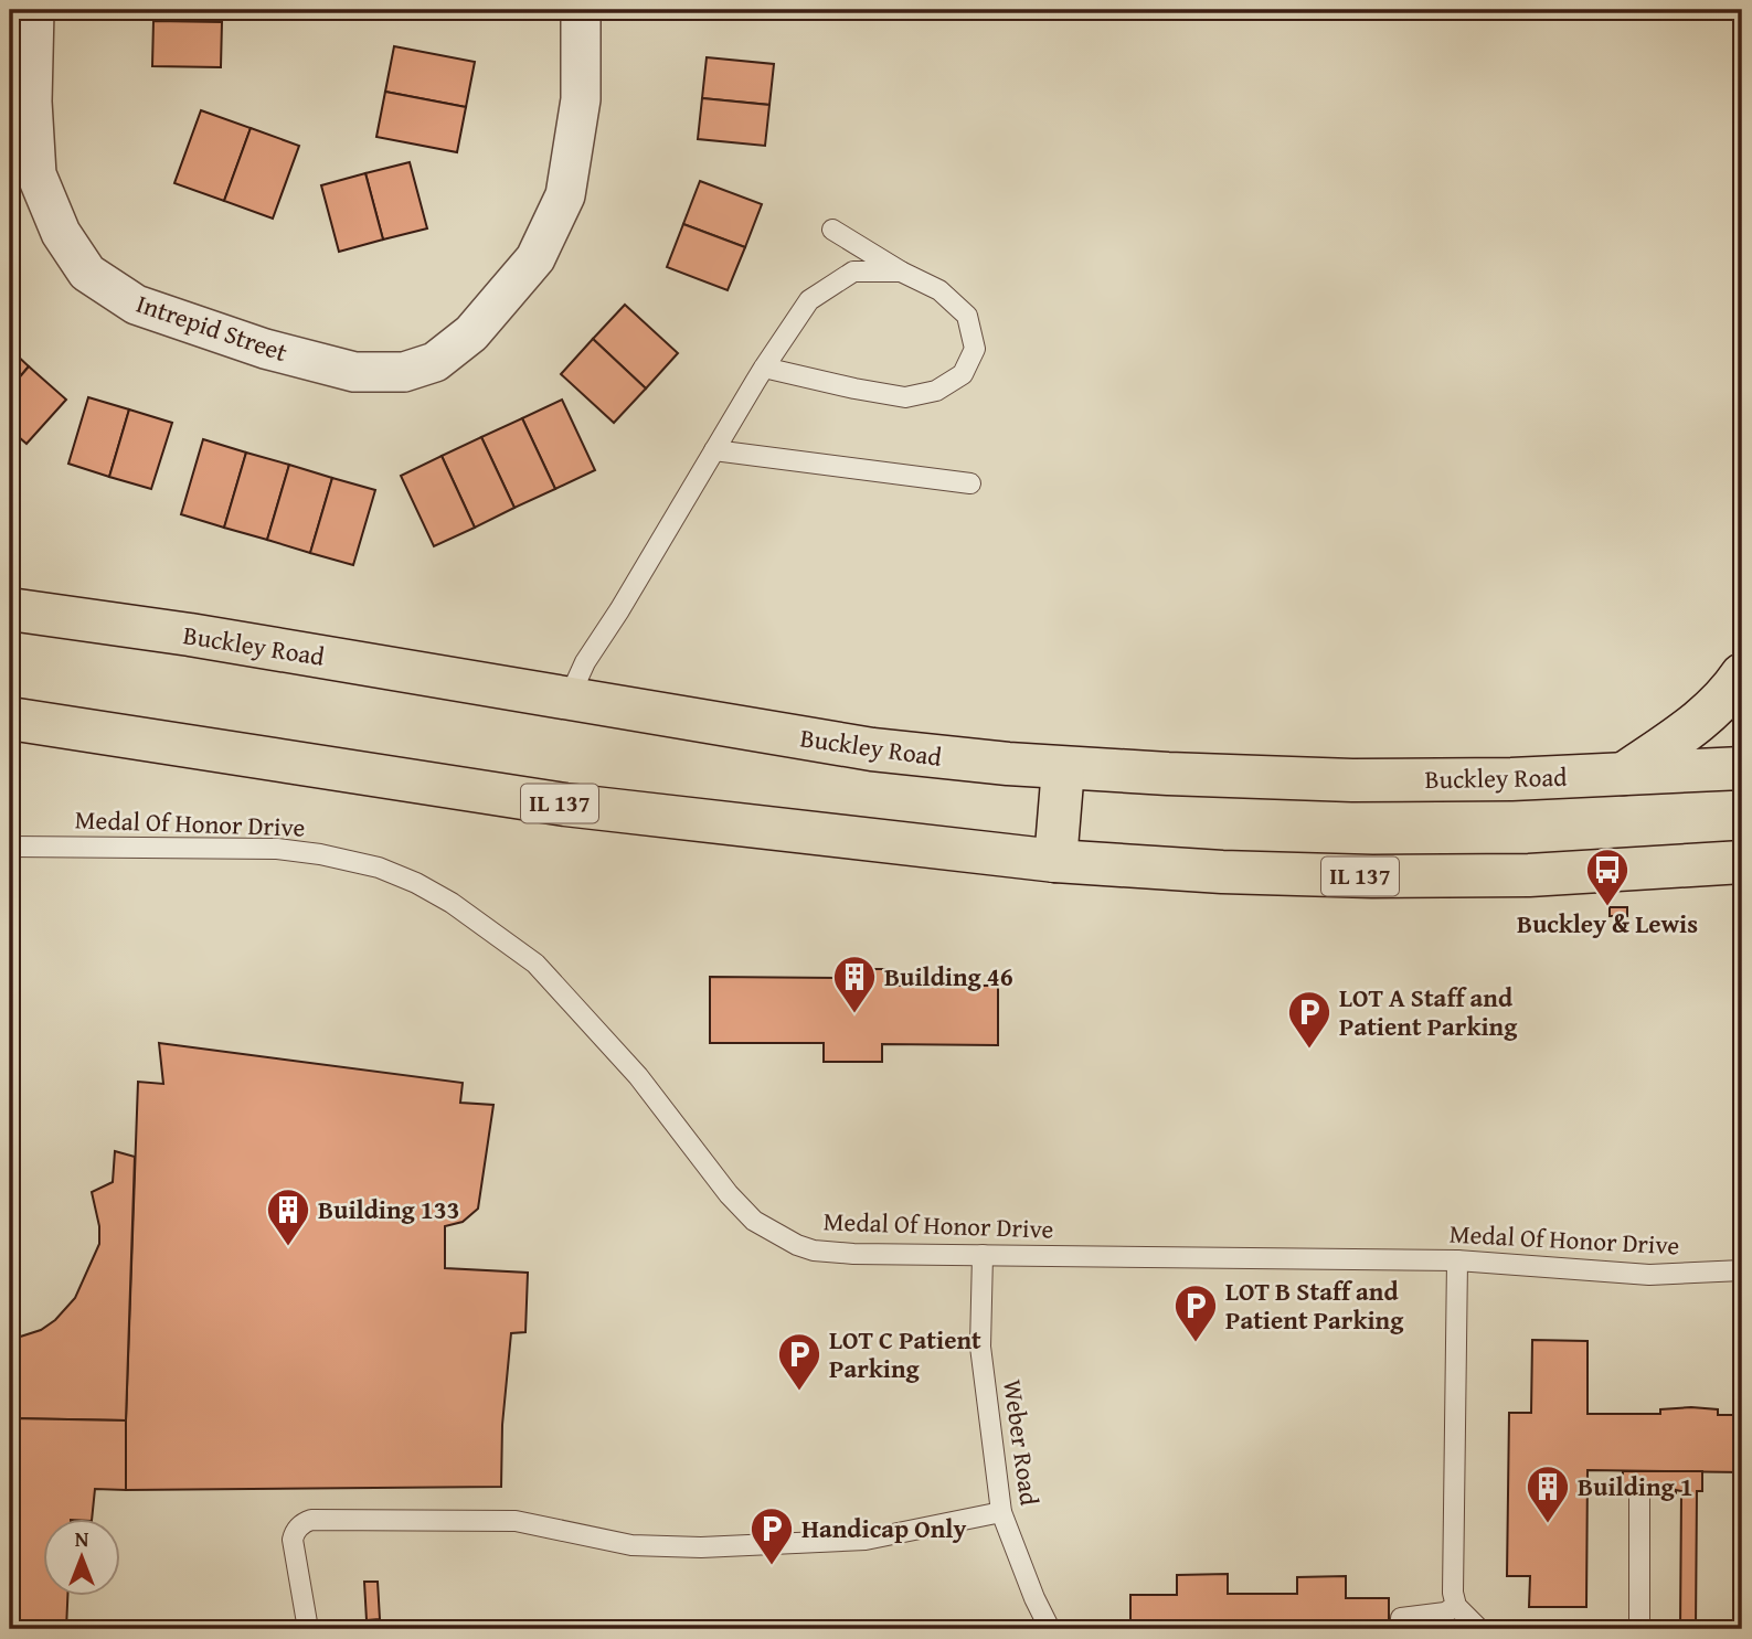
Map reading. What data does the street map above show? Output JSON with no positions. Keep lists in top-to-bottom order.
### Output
{
  "streets": {
    "highway": ["Buckley Road", "IL 137"],
    "street": ["Intrepid Street"],
    "lane": ["Medal Of Honor Drive", "Weber Road"]
  },
  "crossings": [
    ["Medal Of Honor Drive", "Weber Road"]
  ],
  "places": {
    "bus stop": ["Buckley & Lewis"],
    "building": ["Building 46", "Building 133", "Building 1"],
    "parking": [
      "LOT A Staff and Patient Parking",
      "LOT B Staff and Patient Parking",
      "LOT C Patient Parking",
      "Handicap Only"
    ]
  },
  "north": "top"
}
